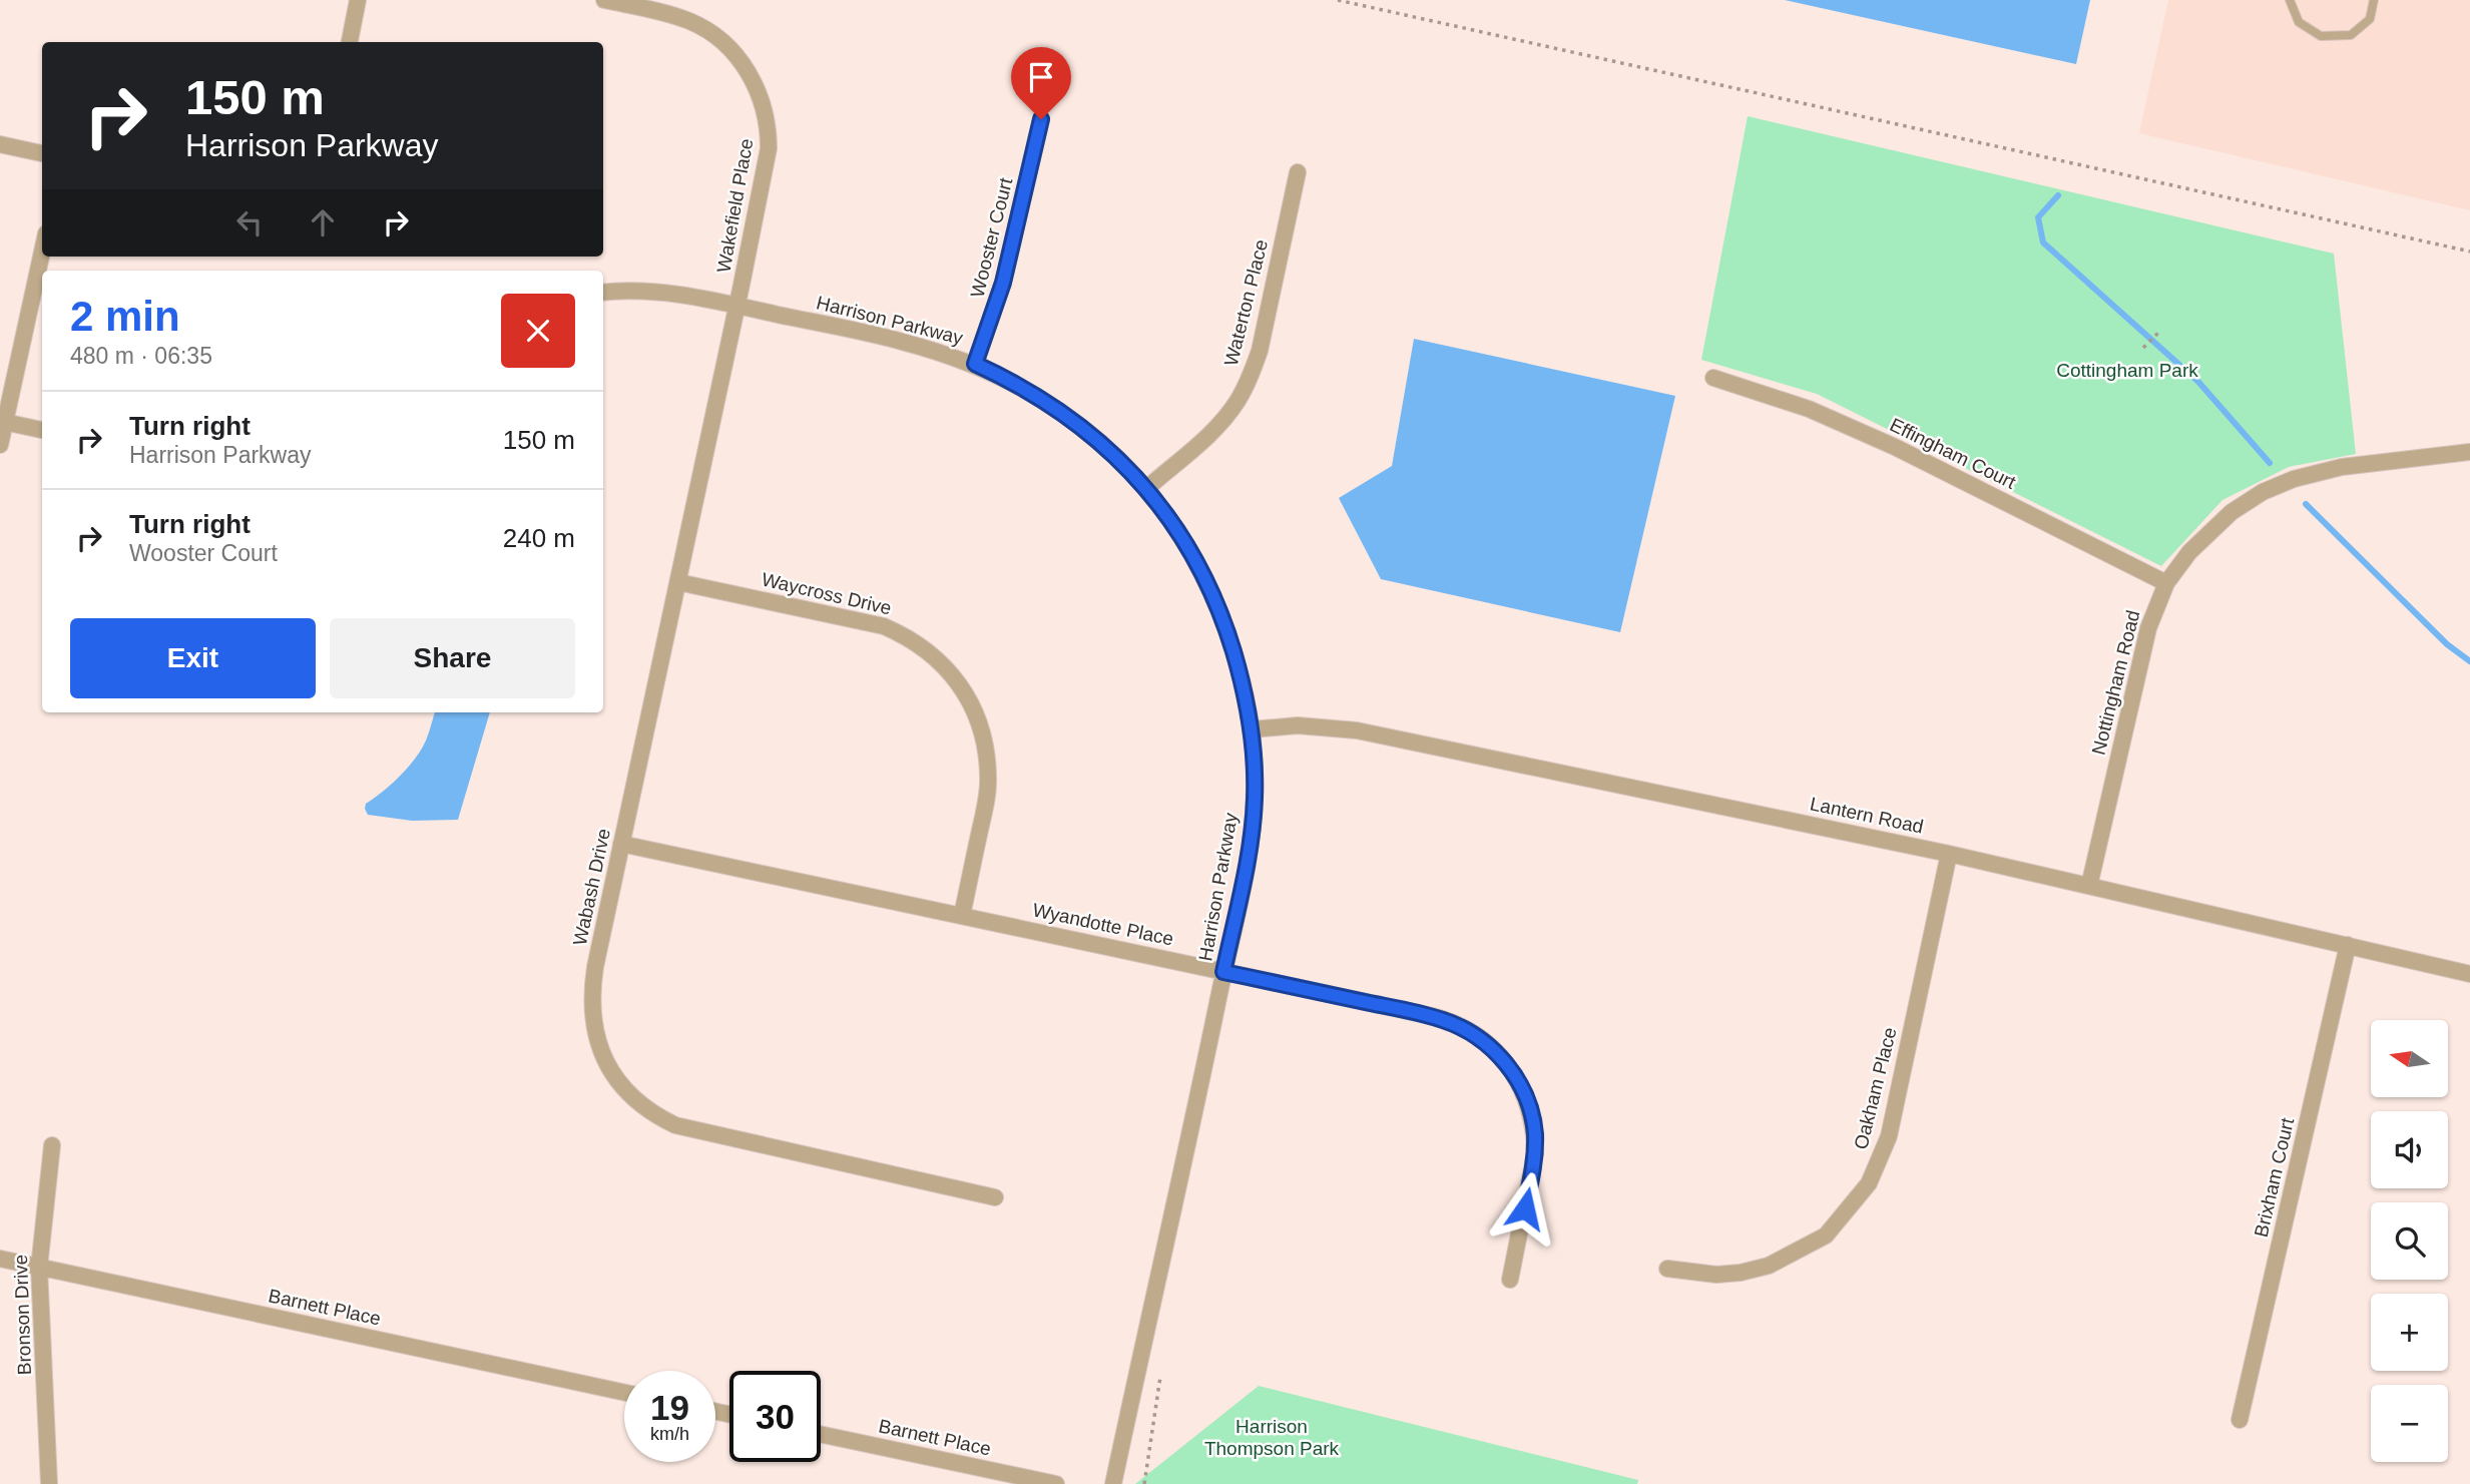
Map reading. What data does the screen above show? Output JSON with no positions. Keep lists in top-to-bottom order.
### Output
{
  "streets": {
    "street": [
      "Wakefield Place",
      "Wooster Court",
      "Waterton Place",
      "Harrison Parkway",
      "Effingham Court",
      "Waycross Drive",
      "Nottingham Road",
      "Lantern Road",
      "Wabash Drive",
      "Wyandotte Place",
      "Oakham Place",
      "Brixham Court",
      "Barnett Place",
      "Bronson Drive"
    ]
  },
  "crossings": [
    ["Wakefield Place", "Harrison Parkway"],
    ["Wakefield Place", "Wabash Drive"],
    ["Wooster Court", "Harrison Parkway"],
    ["Waterton Place", "Harrison Parkway"],
    ["Harrison Parkway", "Lantern Road"],
    ["Harrison Parkway", "Wabash Drive"],
    ["Harrison Parkway", "Wyandotte Place"],
    ["Effingham Court", "Nottingham Road"],
    ["Waycross Drive", "Wabash Drive"],
    ["Waycross Drive", "Wyandotte Place"],
    ["Nottingham Road", "Lantern Road"],
    ["Lantern Road", "Oakham Place"],
    ["Lantern Road", "Brixham Court"],
    ["Wabash Drive", "Wyandotte Place"],
    ["Barnett Place", "Bronson Drive"]
  ],
  "parks": ["Cottingham Park", "Harrison Thompson Park"],
  "north": "left",
  "page": {
    "turn": ["150 m", "Harrison Parkway"],
    "heading": ["2 min", "480 m · 06:35"],
    "list": [
      {
        "name": "Turn right",
        "note": "Harrison Parkway",
        "value": "150 m"
      },
      {
        "name": "Turn right",
        "note": "Wooster Court",
        "value": "240 m"
      }
    ],
    "buttons": ["Exit", "Share"],
    "map_buttons": ["+", "−"],
    "speed": "19 km/h",
    "limit": "30"
  }
}
